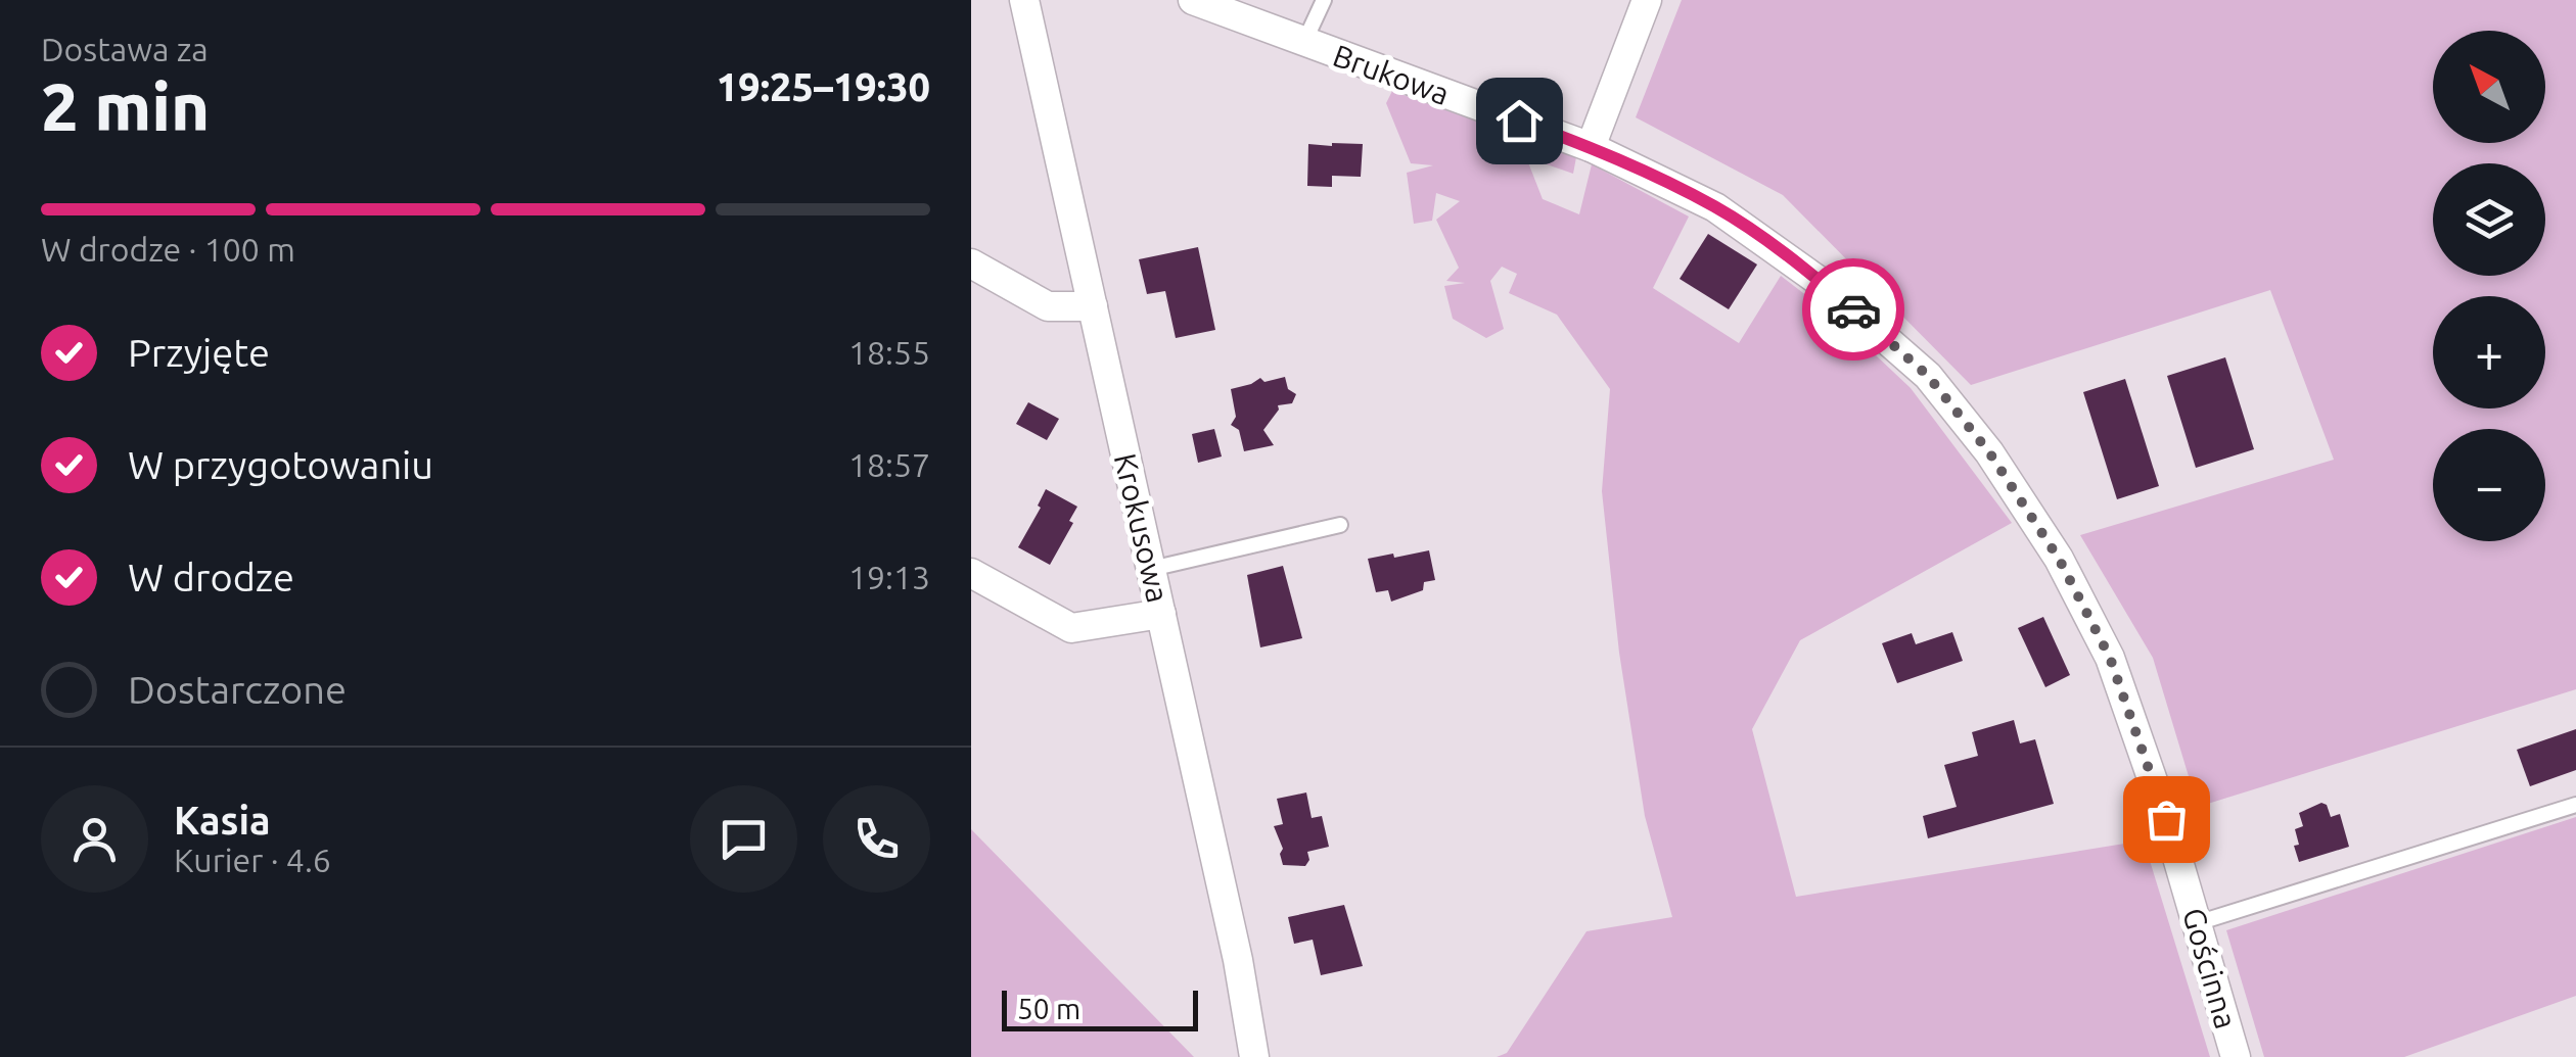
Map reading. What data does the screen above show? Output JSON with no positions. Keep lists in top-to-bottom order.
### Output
{
  "streets": {
    "street": ["Brukowa", "Krokusowa", "Gościnna"]
  },
  "crossings": [
    ["Brukowa", "Gościnna"]
  ],
  "scale_bar": "50 m",
  "north": "top left",
  "page": {
    "heading": ["2 min", "Dostawa za", "19:25–19:30"],
    "panel": ["Kasia", "Kurier · 4.6"],
    "map_buttons": ["+", "−"],
    "bar": "W drodze · 100 m",
    "list": [
      ["Przyjęte", "18:55"],
      ["W przygotowaniu", "18:57"],
      ["W drodze", "19:13"],
      "Dostarczone"
    ],
    "scale": "50 m"
  }
}
